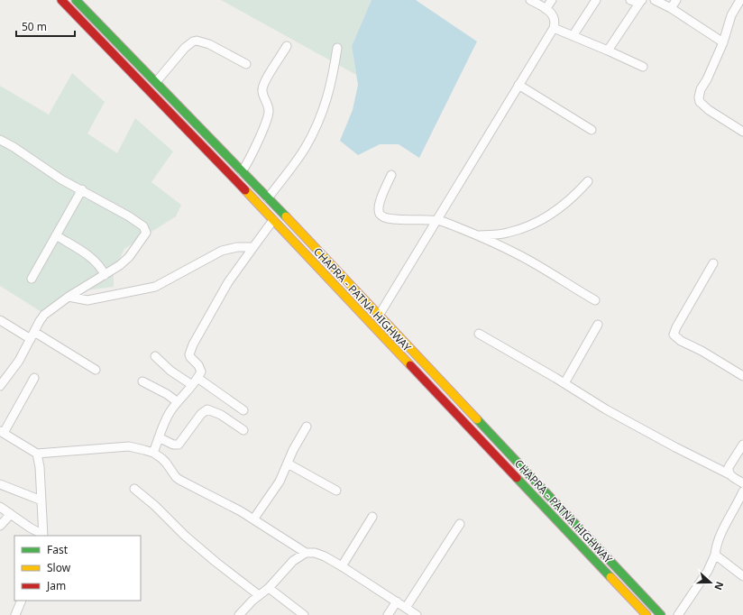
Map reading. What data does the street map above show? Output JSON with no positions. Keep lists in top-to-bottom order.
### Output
{
  "streets": {
    "highway": ["CHAPRA - PATNA HIGHWAY"]
  },
  "legend": ["Fast", "Slow", "Jam"],
  "scale_bar": "50 m",
  "north": "right"
}
